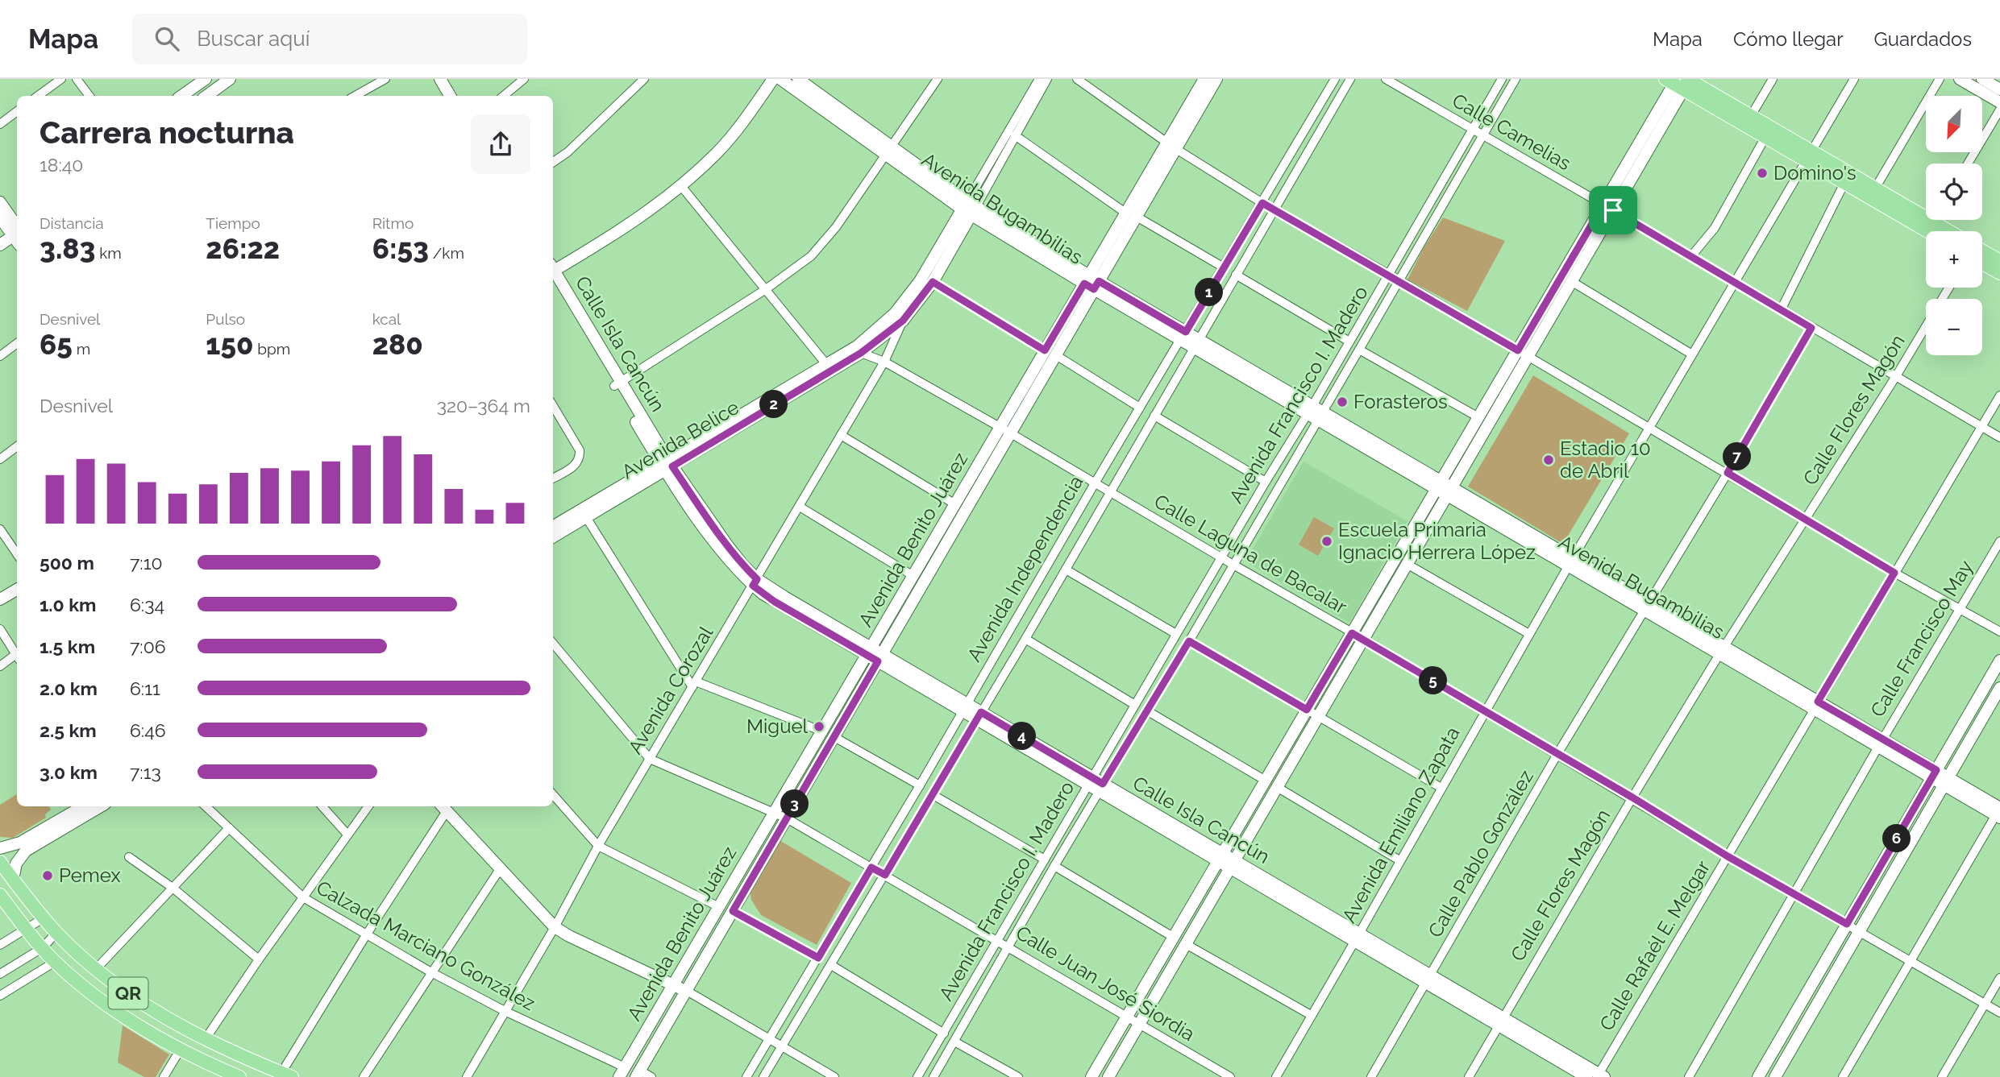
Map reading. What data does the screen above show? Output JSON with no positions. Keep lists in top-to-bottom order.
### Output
{
  "streets": {
    "main road": [
      "Avenida Bugambilias",
      "Calle Isla Cancún",
      "Avenida Belice",
      "Avenida Benito Juárez",
      "QR"
    ],
    "street": [
      "Calle Camelias",
      "Avenida Francisco I. Madero",
      "Calle Flores Magón",
      "Calle Laguna de Bacalar",
      "Avenida Independencia",
      "Calle Francisco May",
      "Avenida Corozal",
      "Avenida Emiliano Zapata",
      "Calle Pablo González",
      "Calzada Marciano González",
      "Calle Rafaél E. Melgar",
      "Calle Juan José Siordia"
    ]
  },
  "crossings": [
    ["Calle Camelias", "Avenida Francisco I. Madero"],
    ["Calle Camelias", "Calle Flores Magón"],
    ["Calle Camelias", "Avenida Emiliano Zapata"],
    ["Calle Camelias", "Calle Pablo González"],
    ["Calle Camelias", "Calle Rafaél E. Melgar"],
    ["Avenida Bugambilias", "Avenida Francisco I. Madero"],
    ["Avenida Bugambilias", "Calle Flores Magón"],
    ["Avenida Bugambilias", "Avenida Belice"],
    ["Avenida Bugambilias", "Avenida Benito Juárez"],
    ["Avenida Bugambilias", "Avenida Independencia"],
    ["Avenida Bugambilias", "Calle Francisco May"],
    ["Avenida Bugambilias", "Avenida Emiliano Zapata"],
    ["Avenida Bugambilias", "Calle Pablo González"],
    ["Avenida Bugambilias", "Calle Rafaél E. Melgar"],
    ["Calle Isla Cancún", "Avenida Francisco I. Madero"],
    ["Calle Isla Cancún", "Calle Flores Magón"],
    ["Calle Isla Cancún", "Avenida Belice"],
    ["Calle Isla Cancún", "Avenida Benito Juárez"],
    ["Calle Isla Cancún", "Avenida Independencia"],
    ["Calle Isla Cancún", "Avenida Corozal"],
    ["Calle Isla Cancún", "Avenida Emiliano Zapata"],
    ["Calle Isla Cancún", "Calle Pablo González"],
    ["Calle Isla Cancún", "Calle Rafaél E. Melgar"],
    ["Avenida Francisco I. Madero", "Calle Laguna de Bacalar"],
    ["Avenida Francisco I. Madero", "Calle Juan José Siordia"],
    ["Calle Flores Magón", "Calle Laguna de Bacalar"],
    ["Avenida Belice", "Calle Laguna de Bacalar"],
    ["Avenida Belice", "Avenida Corozal"],
    ["Avenida Benito Juárez", "Calle Laguna de Bacalar"],
    ["Avenida Benito Juárez", "Calzada Marciano González"],
    ["Avenida Benito Juárez", "Calle Juan José Siordia"],
    ["Calle Laguna de Bacalar", "Avenida Independencia"],
    ["Calle Laguna de Bacalar", "Calle Francisco May"],
    ["Calle Laguna de Bacalar", "Avenida Corozal"],
    ["Calle Laguna de Bacalar", "Avenida Emiliano Zapata"],
    ["Calle Laguna de Bacalar", "Calle Pablo González"],
    ["Calle Laguna de Bacalar", "Calle Rafaél E. Melgar"],
    ["Avenida Independencia", "Calle Juan José Siordia"],
    ["Avenida Corozal", "Calzada Marciano González"],
    ["Avenida Corozal", "Calle Juan José Siordia"]
  ],
  "places": [
    "Domino's",
    "Forasteros",
    "Estadio 10 de Abril",
    "Escuela Primaria Ignacio Herrera López",
    "Miguel",
    "Pemex"
  ],
  "north": "bottom left",
  "page": {
    "header": "Mapa",
    "search": "Buscar aquí",
    "nav": ["Mapa", "Cómo llegar", "Guardados"],
    "map_buttons": ["+", "−"],
    "heading": ["Carrera nocturna", "18:40"],
    "stats": [
      ["Distancia", "3.83 km"],
      ["Tiempo", "26:22"],
      ["Ritmo", "6:53 /km"],
      ["Desnivel", "65 m"],
      ["Pulso", "150 bpm"],
      ["kcal", "280"]
    ],
    "pins": [
      "1",
      "2",
      "7",
      "5",
      "4",
      "3",
      "6"
    ],
    "chart": ["Desnivel", "320–364 m"],
    "list": [
      {
        "name": "500 m",
        "note": "7:10"
      },
      {
        "name": "1.0 km",
        "note": "6:34"
      },
      {
        "name": "1.5 km",
        "note": "7:06"
      },
      {
        "name": "2.0 km",
        "note": "6:11"
      },
      {
        "name": "2.5 km",
        "note": "6:46"
      },
      {
        "name": "3.0 km",
        "note": "7:13"
      }
    ]
  }
}
